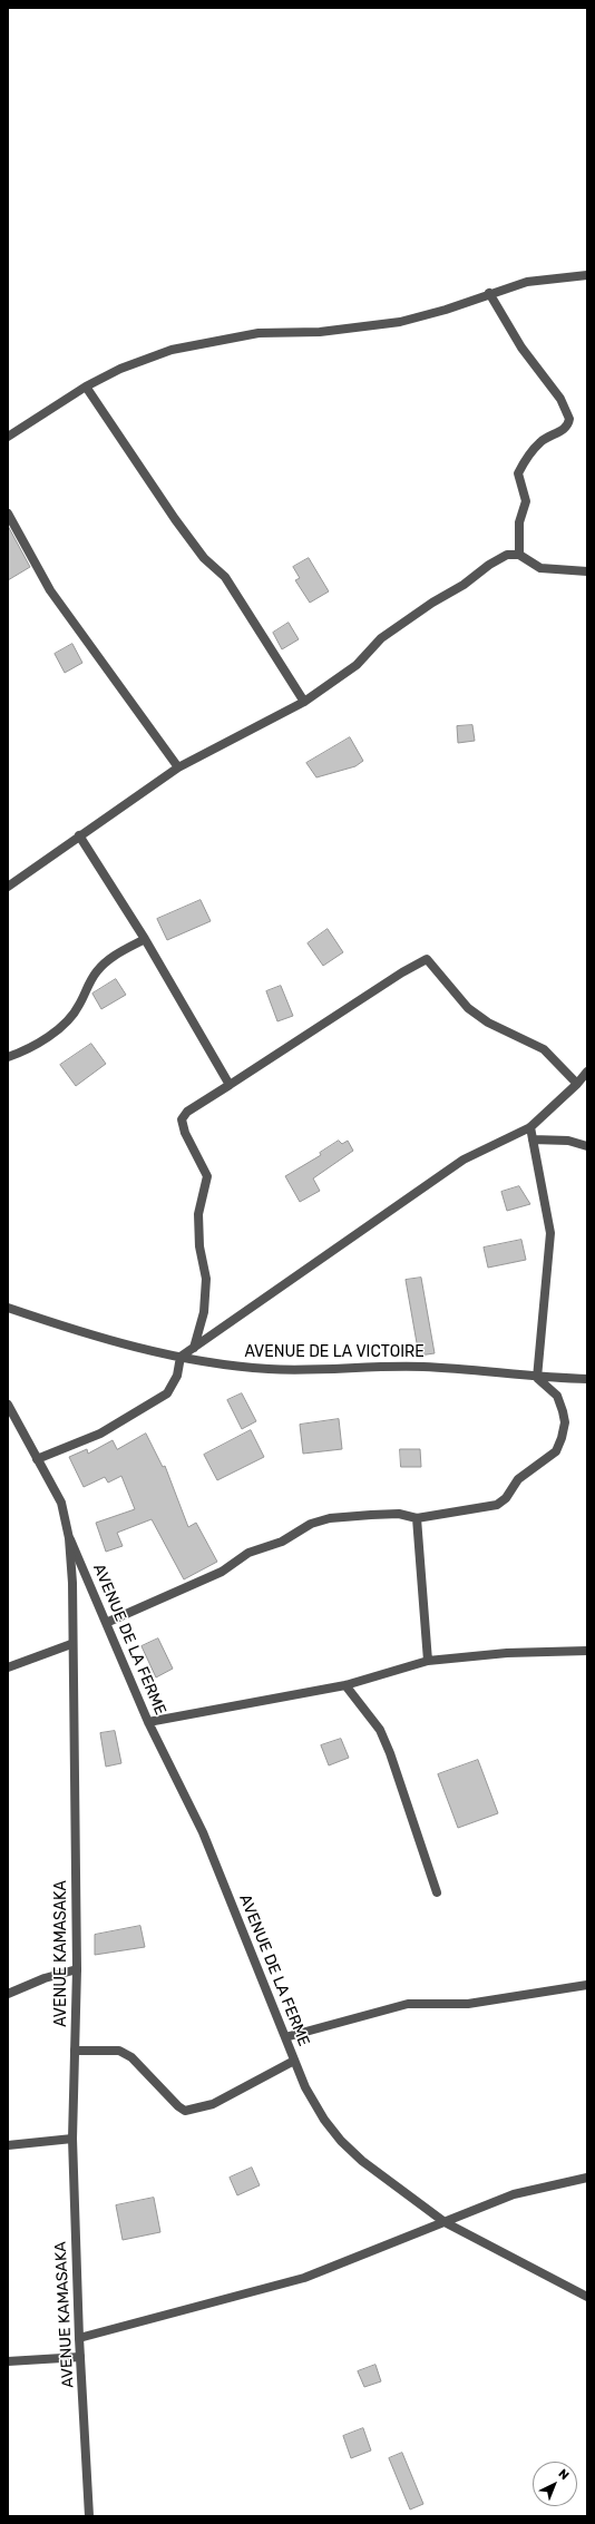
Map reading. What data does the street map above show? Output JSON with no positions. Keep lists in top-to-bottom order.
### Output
{
  "streets": {
    "street": ["AVENUE DE LA VICTOIRE", "AVENUE DE LA FERME", "AVENUE KAMASAKA"]
  },
  "crossings": [
    ["AVENUE DE LA FERME", "AVENUE KAMASAKA"]
  ],
  "north": "top right"
}
